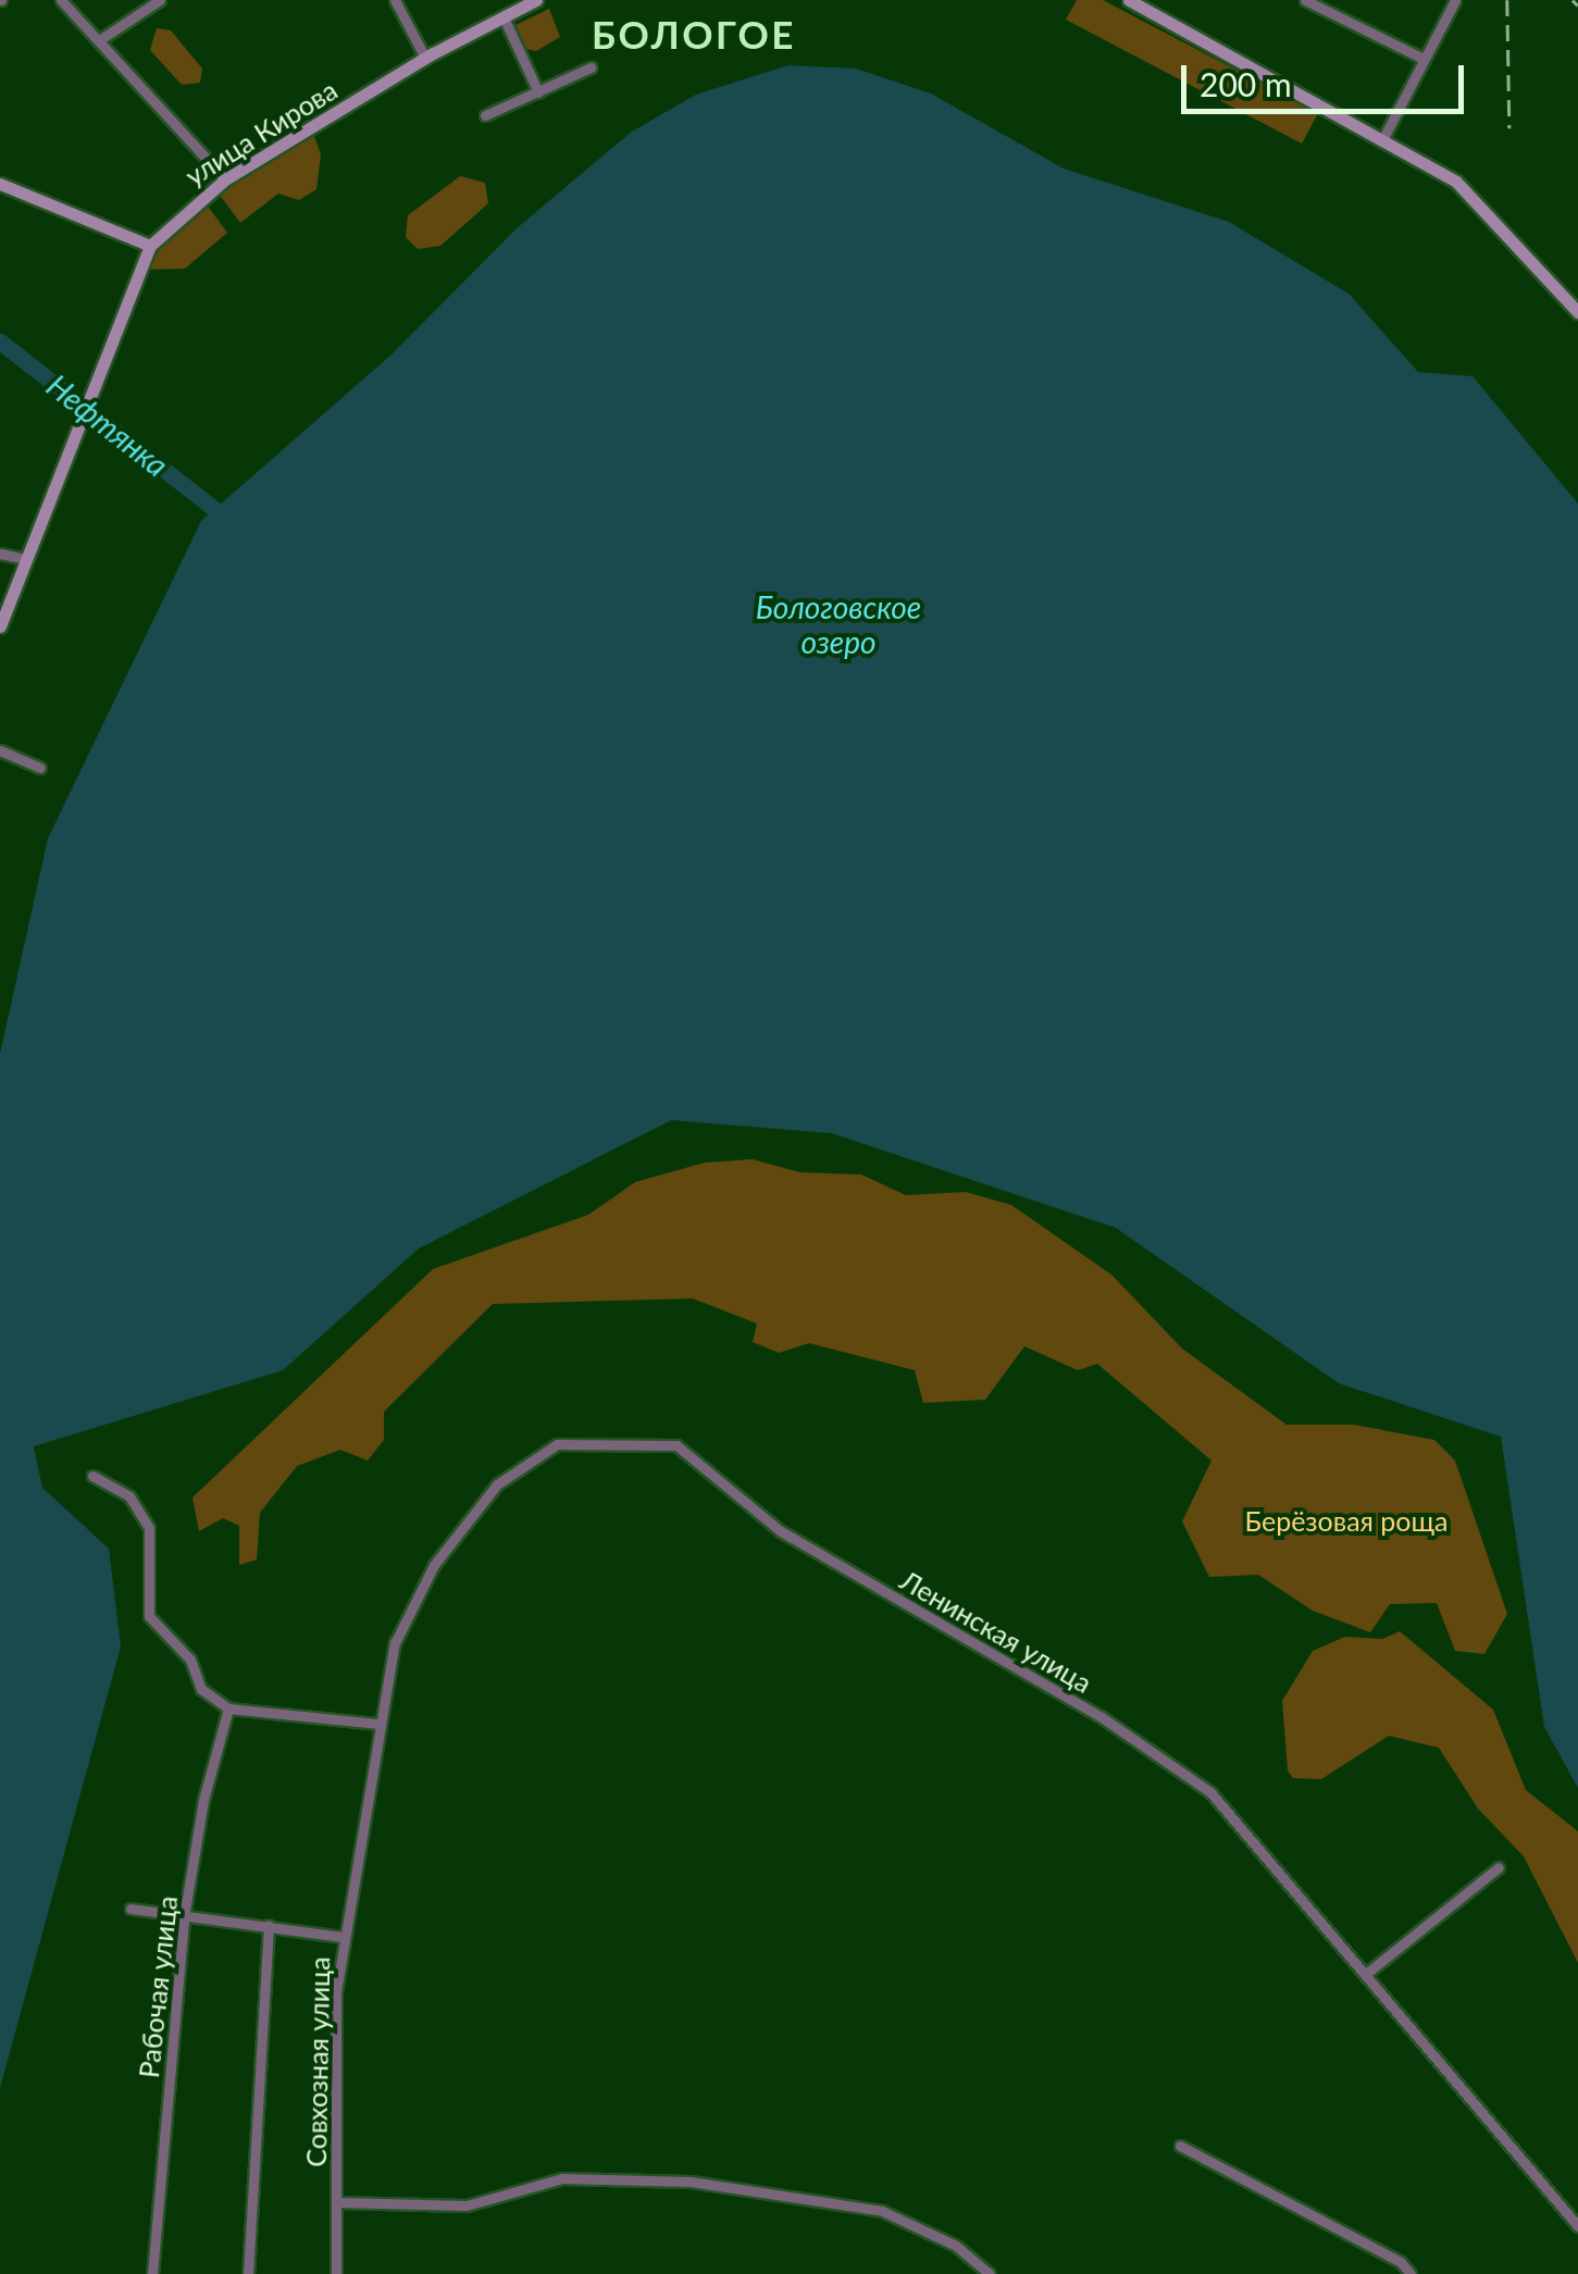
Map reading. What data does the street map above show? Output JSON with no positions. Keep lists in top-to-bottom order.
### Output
{
  "streets": {
    "main road": ["улица Кирова"],
    "street": ["Ленинская улица", "Рабочая улица", "Совхозная улица"]
  },
  "crossings": [
    ["Ленинская улица", "Совхозная улица"]
  ],
  "districts": ["БОЛОГОЕ"],
  "water": ["Нефтянка", "Бологовское озеро"],
  "parks": ["Берёзовая роща"],
  "scale_bar": "200 m"
}
